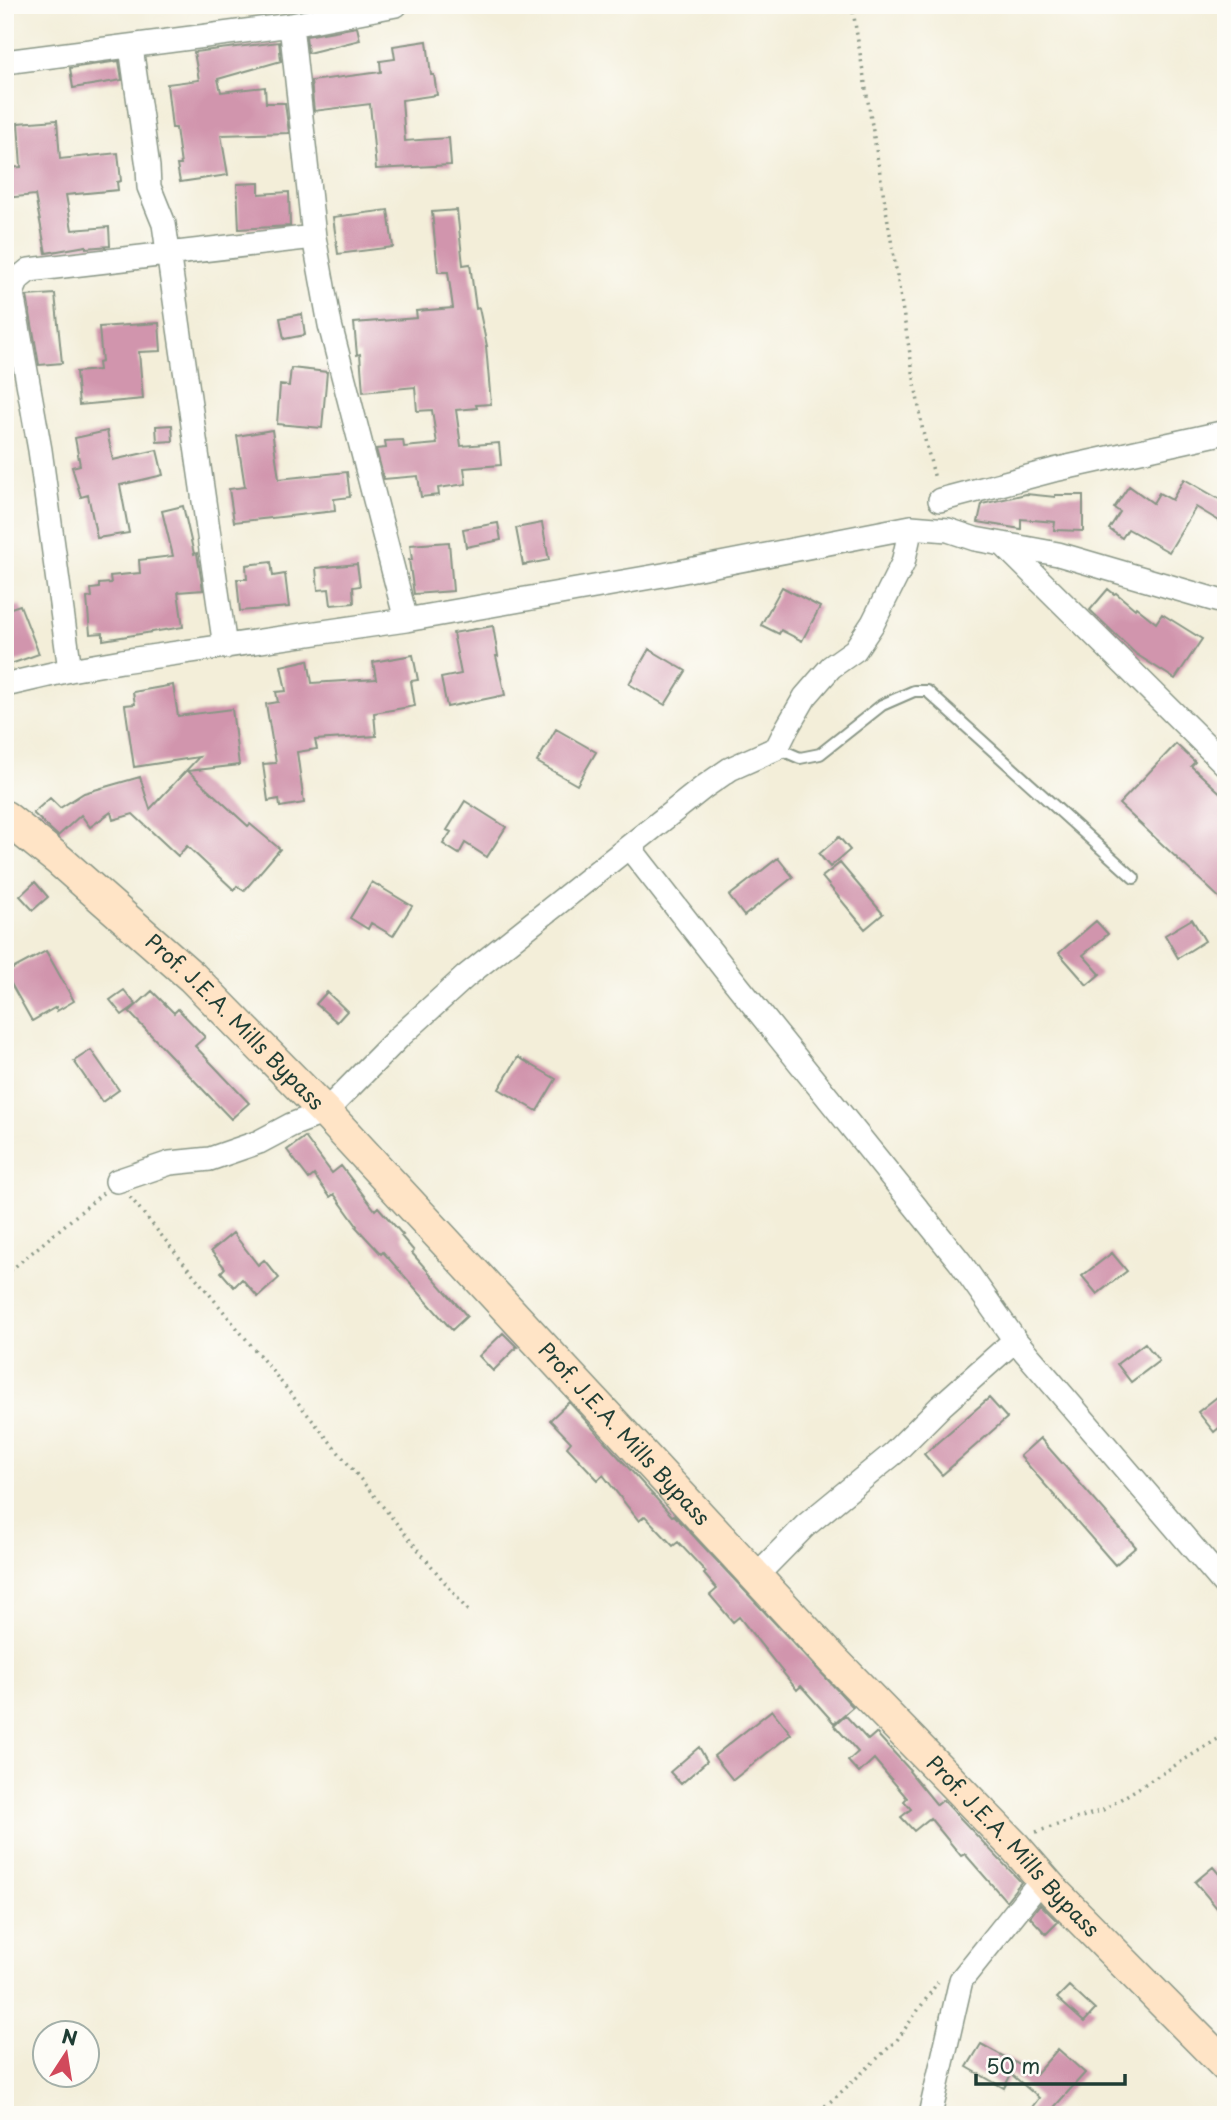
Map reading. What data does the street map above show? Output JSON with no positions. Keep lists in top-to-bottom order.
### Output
{
  "streets": {
    "street": ["Prof. J.E.A. Mills Bypass"]
  },
  "scale_bar": "50 m",
  "north": "top"
}
